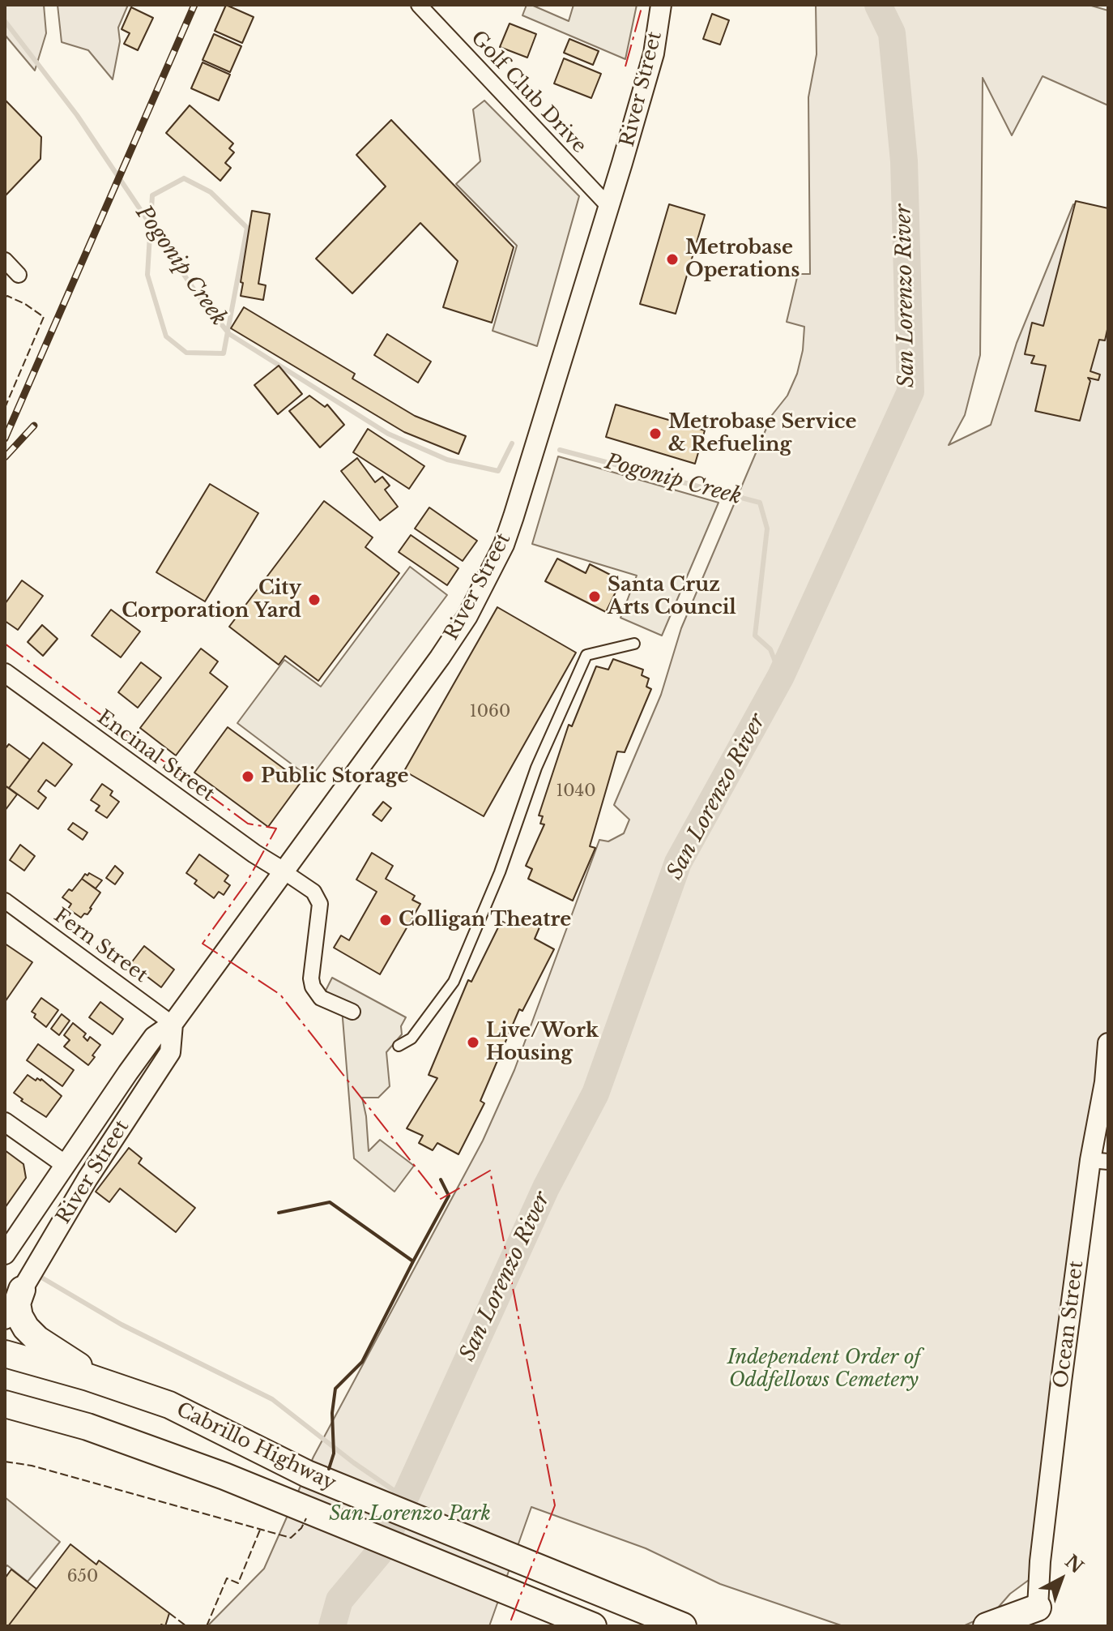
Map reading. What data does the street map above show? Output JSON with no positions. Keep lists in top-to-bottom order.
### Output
{
  "streets": {
    "highway": ["Cabrillo Highway"],
    "main road": ["River Street", "Ocean Street"],
    "street": ["Golf Club Drive", "Encinal Street", "Fern Street"]
  },
  "crossings": [
    ["River Street", "Golf Club Drive"],
    ["River Street", "Encinal Street"],
    ["River Street", "Fern Street"]
  ],
  "water": ["Pogonip Creek", "San Lorenzo River"],
  "parks": ["Independent Order of Oddfellows Cemetery", "San Lorenzo Park"],
  "places": [
    "Metrobase Operations",
    "Metrobase Service & Refueling",
    "Santa Cruz Arts Council",
    "City Corporation Yard",
    "Public Storage",
    "Colligan Theatre",
    "Live/Work Housing"
  ],
  "house_numbers": ["1060", "1040", "650"],
  "north": "top right"
}
